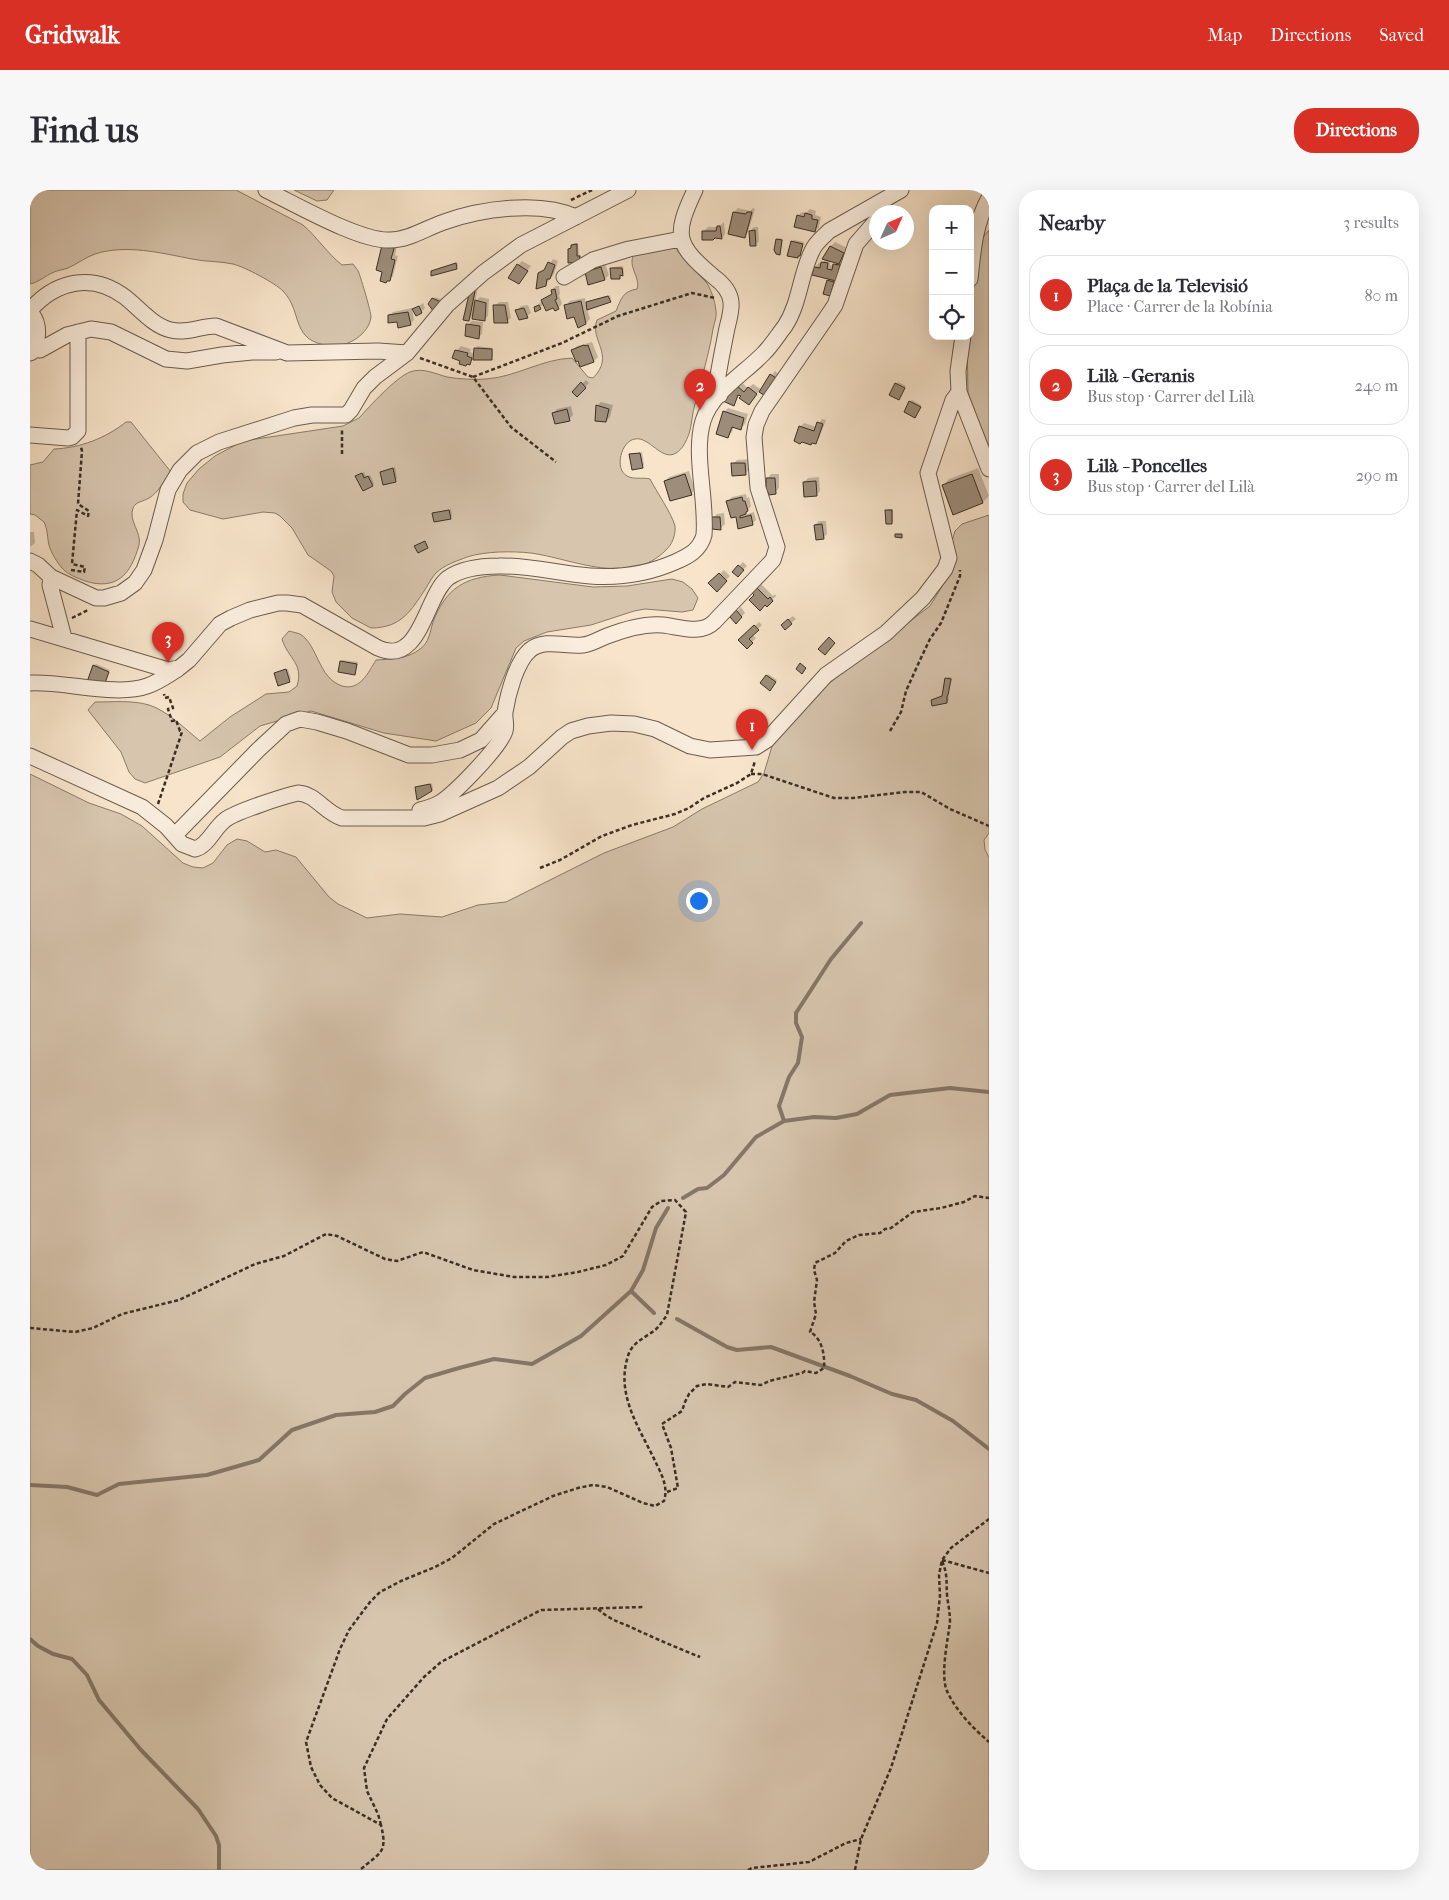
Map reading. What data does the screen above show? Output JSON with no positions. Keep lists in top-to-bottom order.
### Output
{
  "north": "top right",
  "page": {
    "header": "Gridwalk",
    "nav": ["Map", "Directions", "Saved"],
    "buttons": "Directions",
    "title": "Find us",
    "heading": ["Nearby", "3 results"],
    "map_buttons": ["+", "−"],
    "list": [
      {
        "mark": "1",
        "name": "Plaça de la Televisió",
        "note": "Place · Carrer de la Robínia",
        "value": "80 m"
      },
      {
        "mark": "2",
        "name": "Lilà - Geranis",
        "note": "Bus stop · Carrer del Lilà",
        "value": "240 m"
      },
      {
        "mark": "3",
        "name": "Lilà - Poncelles",
        "note": "Bus stop · Carrer del Lilà",
        "value": "290 m"
      }
    ],
    "pins": ["2", "3", "1"]
  }
}
